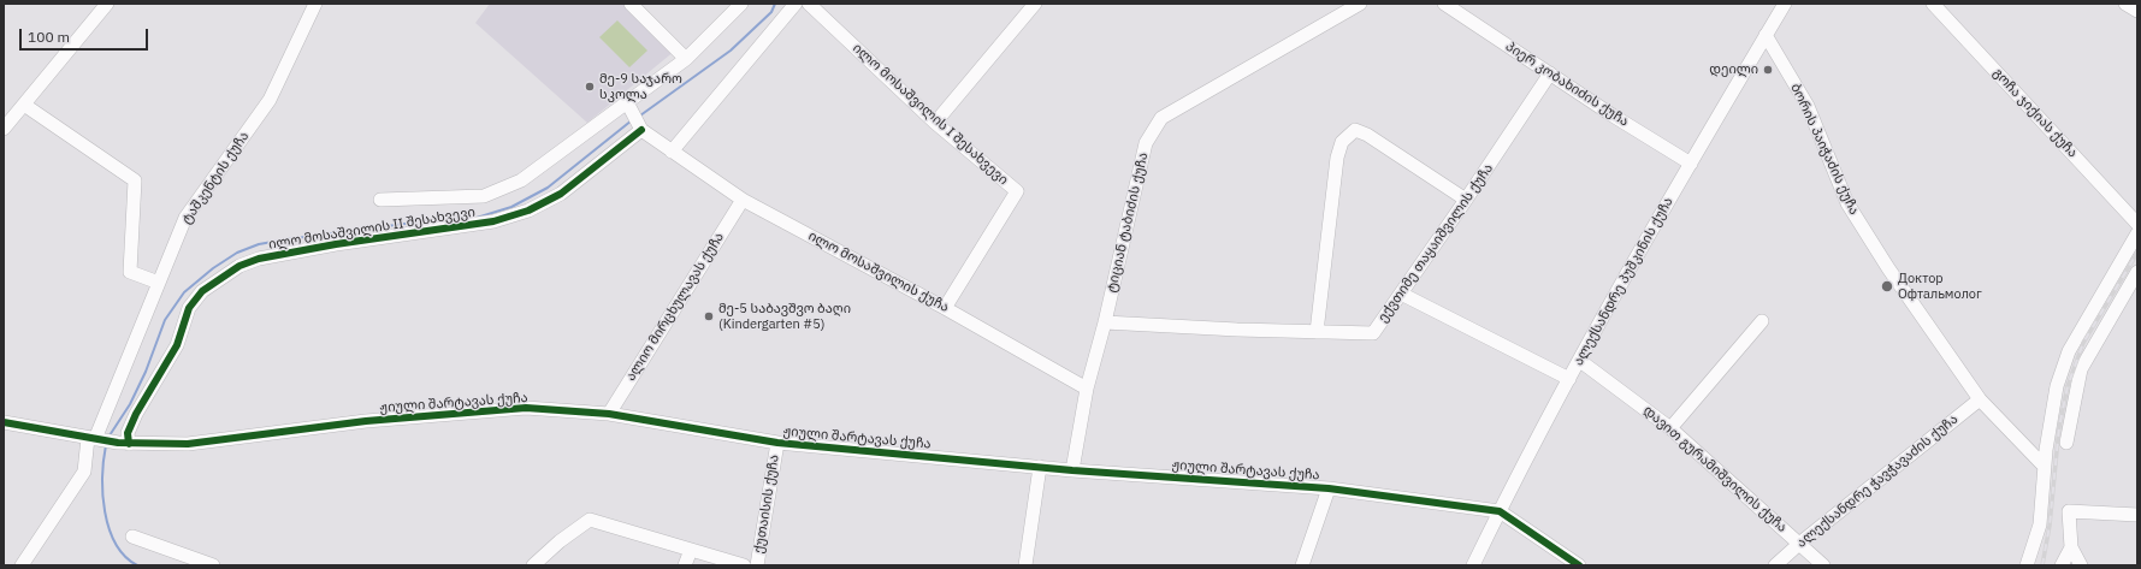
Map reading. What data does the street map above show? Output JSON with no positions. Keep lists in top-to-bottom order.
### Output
{
  "streets": {
    "street": [
      "პიერ კობახიძის ქუჩა",
      "გოჩა ჯიქიას ქუჩა",
      "ილო მოსაშვილის I შესახვევი",
      "ბორის პაიჭაძის ქუჩა",
      "ტაშკენტის ქუჩა",
      "ტიციან ტაბიძის ქუჩა",
      "ილო მოსაშვილის II შესახვევი",
      "ექვთიმე თაყაიშვილის ქუჩა",
      "ილო მოსაშვილის ქუჩა",
      "ალექსანდრე პუშკინის ქუჩა",
      "ალიო მირცხულავას ქუჩა",
      "ჟიული შარტავას ქუჩა",
      "დავით გურამიშვილის ქუჩა",
      "ალექსანდრე ჭავჭავაძის ქუჩა",
      "ქუთაისის ქუჩა"
    ]
  },
  "crossings": [
    ["პიერ კობახიძის ქუჩა", "ექვთიმე თაყაიშვილის ქუჩა"],
    ["პიერ კობახიძის ქუჩა", "ალექსანდრე პუშკინის ქუჩა"],
    ["ილო მოსაშვილის I შესახვევი", "ილო მოსაშვილის ქუჩა"],
    ["ბორის პაიჭაძის ქუჩა", "ალექსანდრე პუშკინის ქუჩა"],
    ["ბორის პაიჭაძის ქუჩა", "ალექსანდრე ჭავჭავაძის ქუჩა"],
    ["ტაშკენტის ქუჩა", "ჟიული შარტავას ქუჩა"],
    ["ტიციან ტაბიძის ქუჩა", "ექვთიმე თაყაიშვილის ქუჩა"],
    ["ტიციან ტაბიძის ქუჩა", "ილო მოსაშვილის ქუჩა"],
    ["ტიციან ტაბიძის ქუჩა", "ჟიული შარტავას ქუჩა"],
    ["ილო მოსაშვილის II შესახვევი", "ილო მოსაშვილის ქუჩა"],
    ["ილო მოსაშვილის II შესახვევი", "ჟიული შარტავას ქუჩა"],
    ["ილო მოსაშვილის ქუჩა", "ალიო მირცხულავას ქუჩა"],
    ["ალექსანდრე პუშკინის ქუჩა", "ჟიული შარტავას ქუჩა"],
    ["ალექსანდრე პუშკინის ქუჩა", "დავით გურამიშვილის ქუჩა"],
    ["ალიო მირცხულავას ქუჩა", "ჟიული შარტავას ქუჩა"],
    ["ჟიული შარტავას ქუჩა", "ქუთაისის ქუჩა"],
    ["დავით გურამიშვილის ქუჩა", "ალექსანდრე ჭავჭავაძის ქუჩა"]
  ],
  "places": [
    "დეილი",
    "მე-9 საჯარო სკოლა",
    "Доктор Офтальмолог",
    "მე-5 საბავშვო ბაღი (Kindergarten #5)"
  ],
  "scale_bar": "100 m"
}
